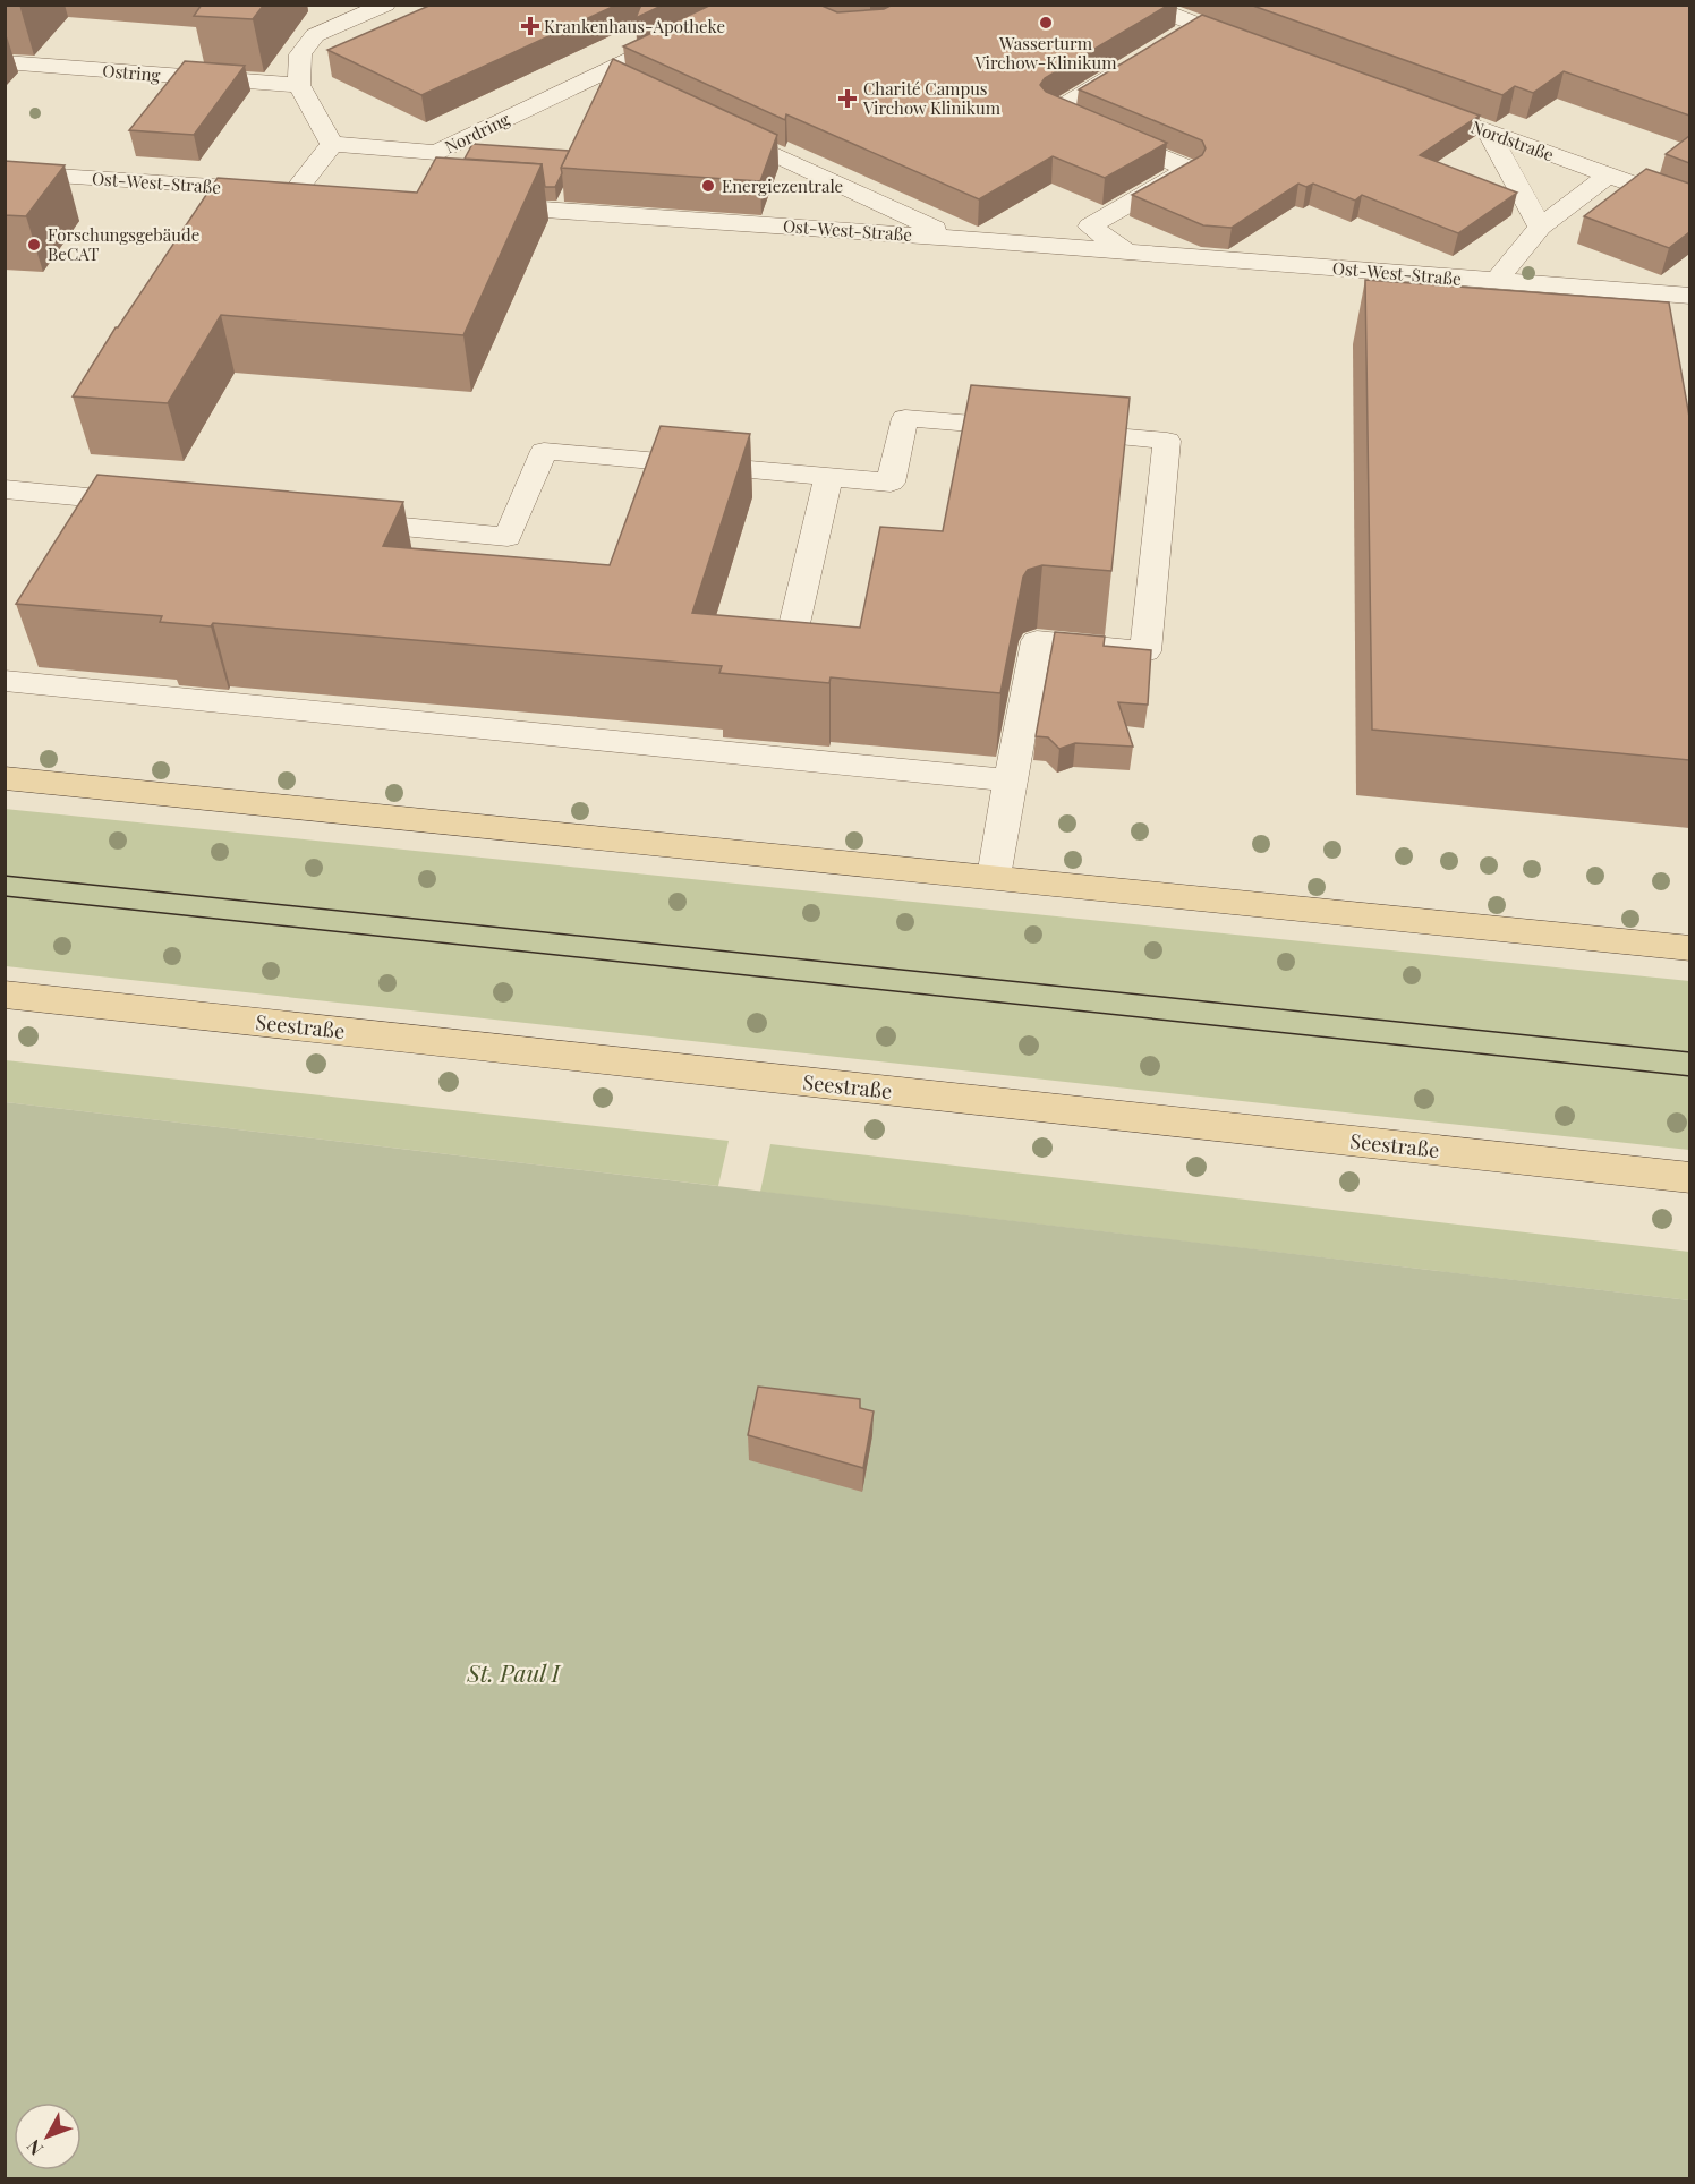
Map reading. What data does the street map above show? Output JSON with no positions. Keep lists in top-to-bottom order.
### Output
{
  "streets": {
    "main road": ["Seestraße"],
    "lane": [
      "Ostring",
      "Nordring",
      "Nordstraße",
      "Ost-West-Straße"
    ]
  },
  "parks": ["St. Paul I"],
  "places": {
    "other": ["Wasserturm Virchow-Klinikum", "Energiezentrale", "Forschungsgebäude BeCAT"],
    "health": ["Krankenhaus-Apotheke", "Charité Campus Virchow Klinikum"]
  },
  "north": "bottom left"
}
